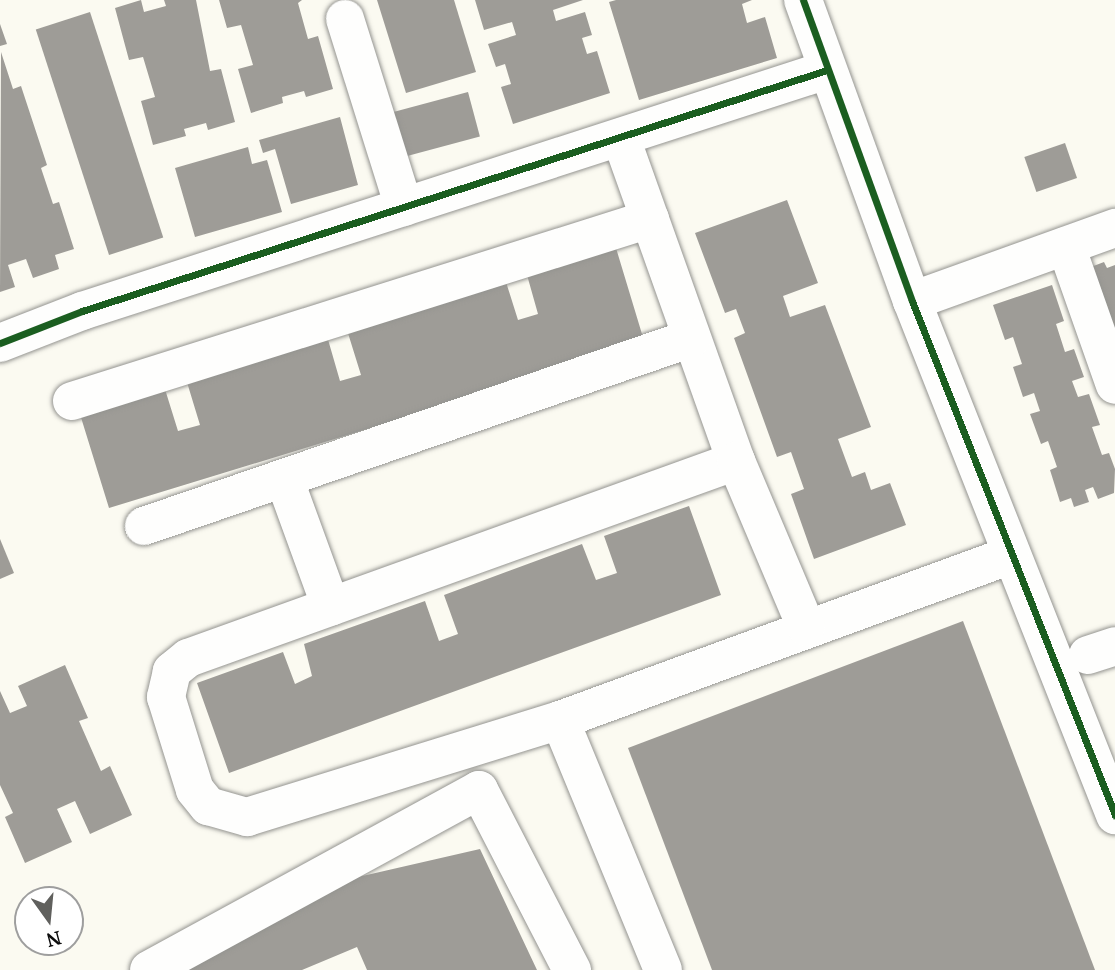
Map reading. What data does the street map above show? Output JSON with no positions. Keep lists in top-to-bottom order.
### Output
{
  "north": "bottom"
}
